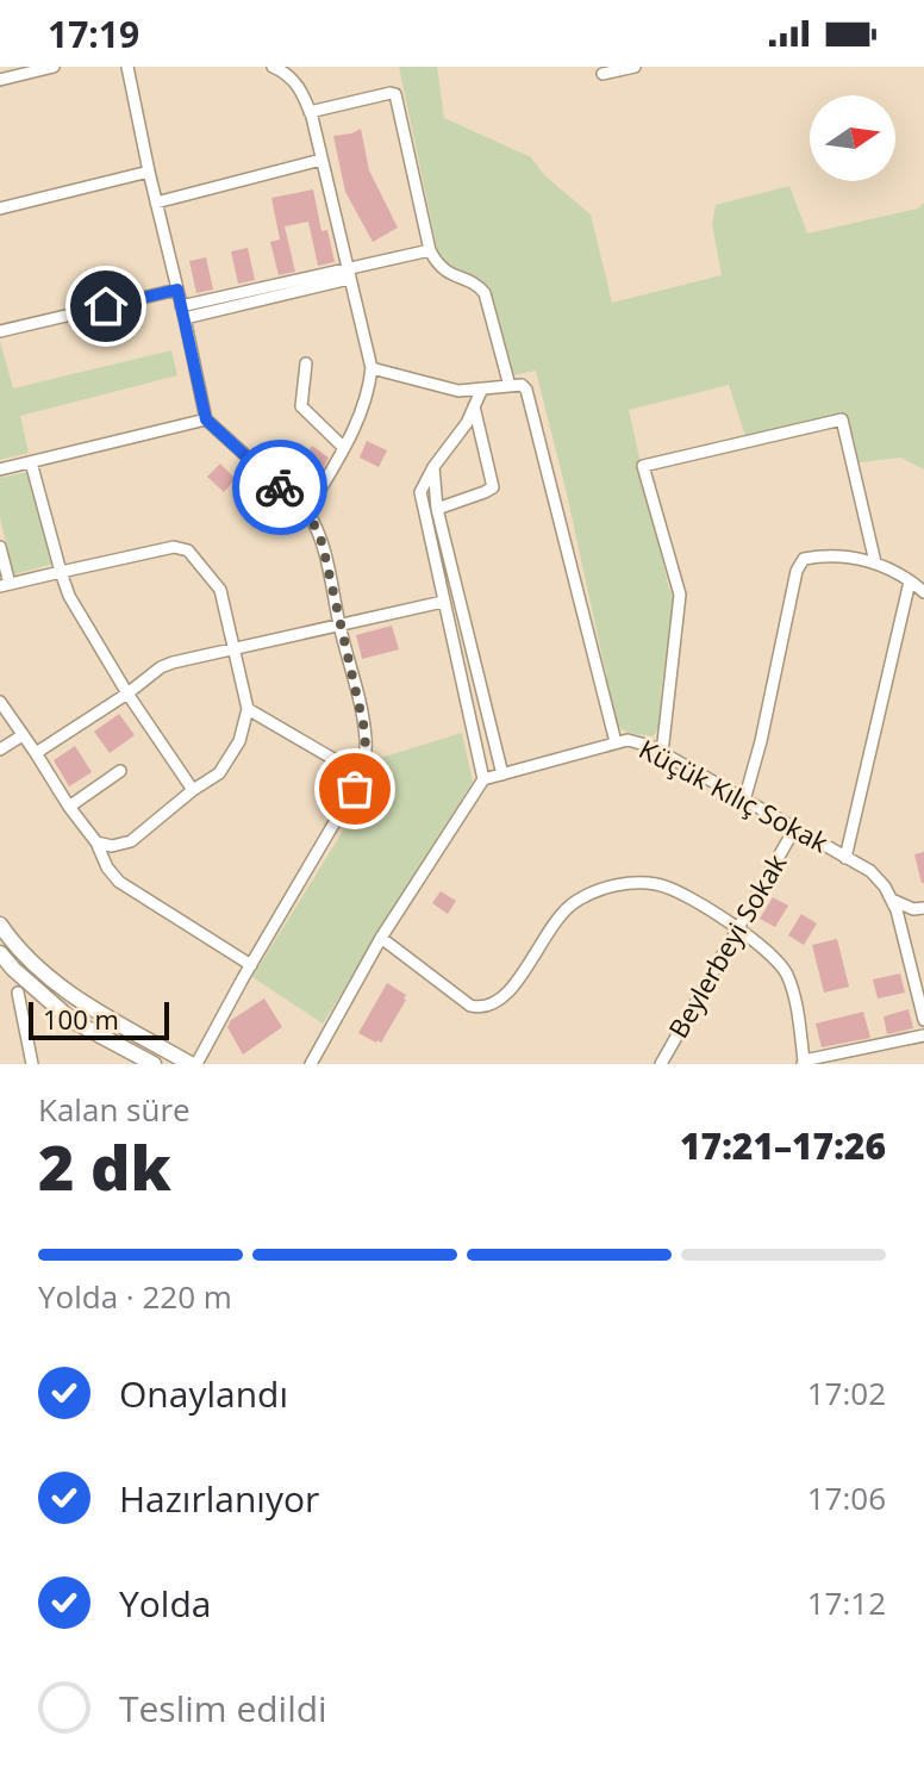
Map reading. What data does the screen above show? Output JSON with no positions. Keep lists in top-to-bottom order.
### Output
{
  "streets": {
    "street": ["Küçük Kılıç Sokak", "Beylerbeyi Sokak"]
  },
  "crossings": [
    ["Küçük Kılıç Sokak", "Beylerbeyi Sokak"]
  ],
  "scale_bar": "100 m",
  "north": "right",
  "page": {
    "status": "17:19",
    "scale": "100 m",
    "heading": ["2 dk", "Kalan süre", "17:21–17:26"],
    "bar": "Yolda · 220 m",
    "list": [
      ["Onaylandı", "17:02"],
      ["Hazırlanıyor", "17:06"],
      ["Yolda", "17:12"],
      "Teslim edildi"
    ]
  }
}
